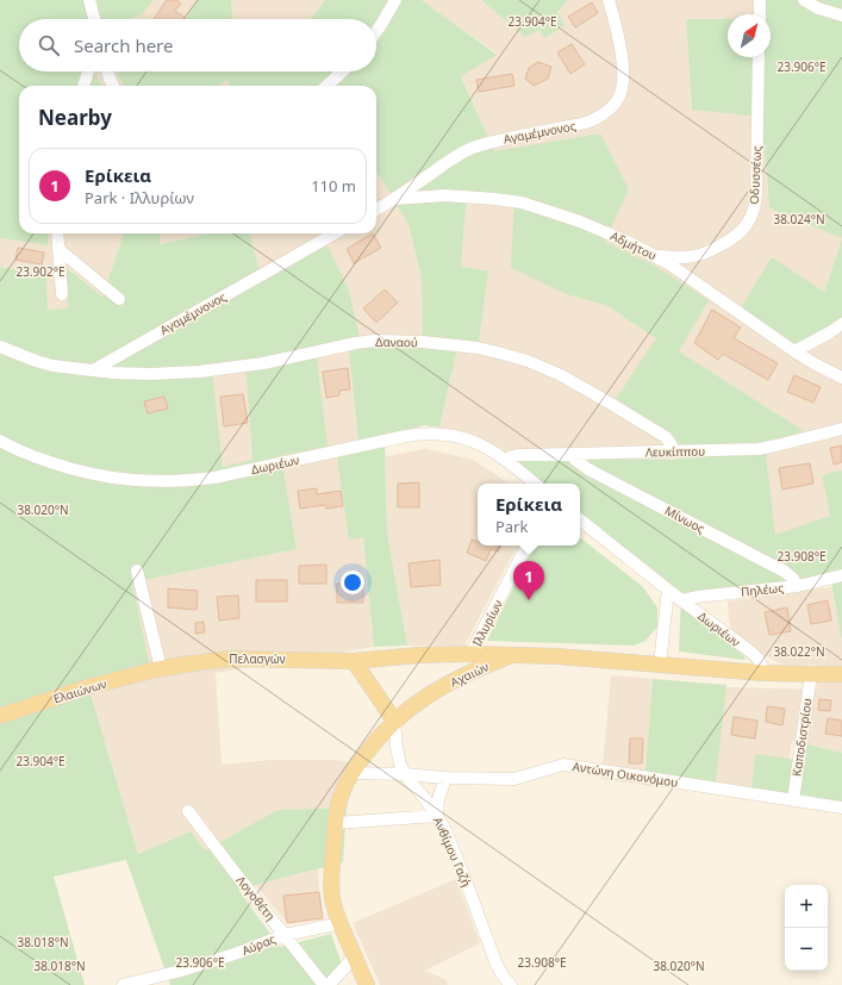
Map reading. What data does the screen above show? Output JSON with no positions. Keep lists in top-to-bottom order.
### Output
{
  "streets": {
    "main road": ["Πελασγών", "Αχαιών", "Ελαιώνων"],
    "street": [
      "Αγαμέμνονος",
      "Οδυσσέως",
      "Αδμήτου",
      "Δαναού",
      "Λευκίππου",
      "Δωριέων",
      "Μίνωος",
      "Πηλέως",
      "Ιλλυρίων",
      "Καποδιστρίου",
      "Αντώνη Οικονόμου",
      "Ανθίμου Γαζή",
      "Λογοθέτη",
      "Αύρας"
    ]
  },
  "crossings": [
    ["Αγαμέμνονος", "Αδμήτου"],
    ["Αγαμέμνονος", "Δαναού"],
    ["Οδυσσέως", "Αδμήτου"],
    ["Δαναού", "Λευκίππου"],
    ["Λευκίππου", "Δωριέων"],
    ["Λευκίππου", "Μίνωος"],
    ["Δωριέων", "Πηλέως"],
    ["Δωριέων", "Αχαιών"],
    ["Μίνωος", "Πηλέως"],
    ["Ιλλυρίων", "Πελασγών"],
    ["Πελασγών", "Αχαιών"],
    ["Πελασγών", "Ελαιώνων"],
    ["Αχαιών", "Καποδιστρίου"],
    ["Αχαιών", "Αντώνη Οικονόμου"],
    ["Αχαιών", "Ανθίμου Γαζή"],
    ["Αχαιών", "Αύρας"],
    ["Καποδιστρίου", "Αντώνη Οικονόμου"],
    ["Αντώνη Οικονόμου", "Ανθίμου Γαζή"],
    ["Λογοθέτη", "Αύρας"]
  ],
  "north": "top right",
  "page": {
    "search": "Search here",
    "heading": "Nearby",
    "list": [
      {
        "mark": "1",
        "name": "Ερίκεια",
        "note": "Park · Ιλλυρίων",
        "value": "110 m"
      }
    ],
    "popup": ["Ερίκεια", "Park"],
    "pins": "1",
    "map_buttons": ["+", "−"]
  },
  "coordinates": [
    "23.904°E",
    "23.906°E",
    "38.024°N",
    "23.902°E",
    "38.020°N",
    "23.908°E",
    "38.022°N",
    "38.018°N"
  ]
}
